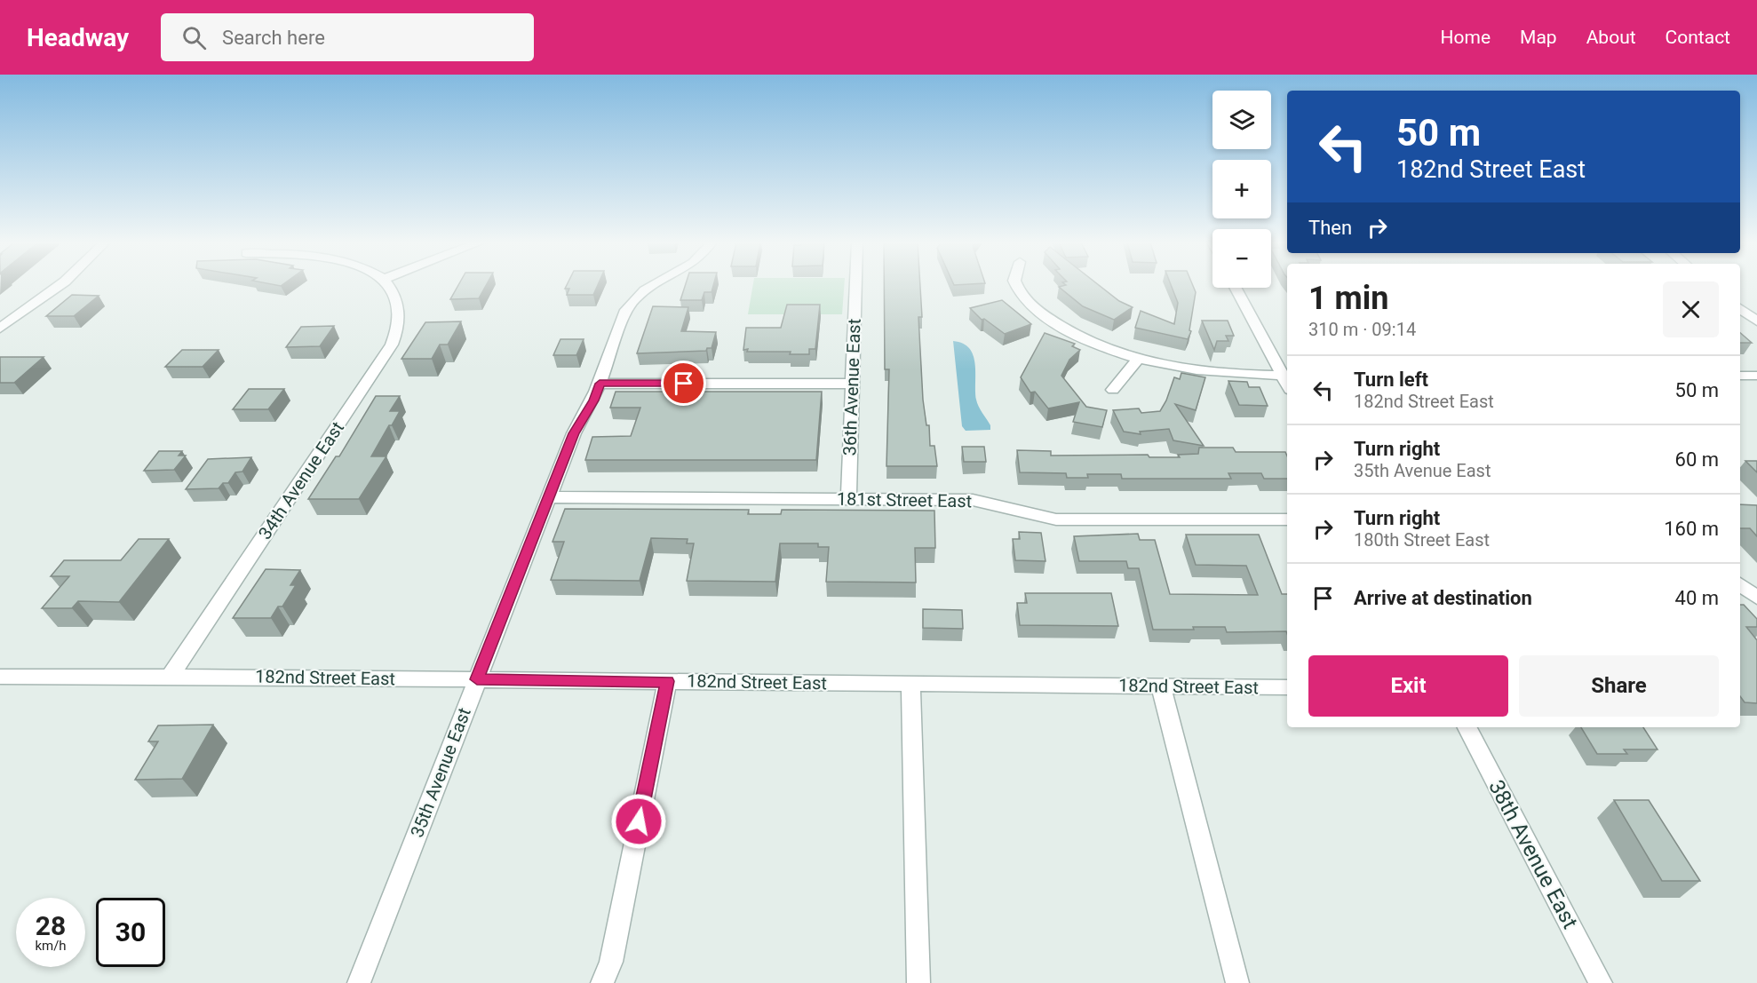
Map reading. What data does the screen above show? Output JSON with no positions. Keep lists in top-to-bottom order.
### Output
{
  "streets": {
    "street": [
      "36th Avenue East",
      "34th Avenue East",
      "181st Street East",
      "182nd Street East",
      "35th Avenue East",
      "38th Avenue East"
    ]
  },
  "crossings": [
    ["36th Avenue East", "181st Street East"],
    ["34th Avenue East", "182nd Street East"],
    ["181st Street East", "35th Avenue East"],
    ["182nd Street East", "35th Avenue East"]
  ],
  "page": {
    "header": "Headway",
    "search": "Search here",
    "nav": [
      "Home",
      "Map",
      "About",
      "Contact"
    ],
    "map_buttons": ["+", "−"],
    "turn": ["50 m", "182nd Street East"],
    "then": "Then",
    "heading": ["1 min", "310 m · 09:14"],
    "list": [
      {
        "name": "Turn left",
        "note": "182nd Street East",
        "value": "50 m"
      },
      {
        "name": "Turn right",
        "note": "35th Avenue East",
        "value": "60 m"
      },
      {
        "name": "Turn right",
        "note": "180th Street East",
        "value": "160 m"
      },
      {
        "name": "Arrive at destination",
        "value": "40 m"
      }
    ],
    "buttons": ["Exit", "Share"],
    "speed": "28 km/h",
    "limit": "30"
  }
}
